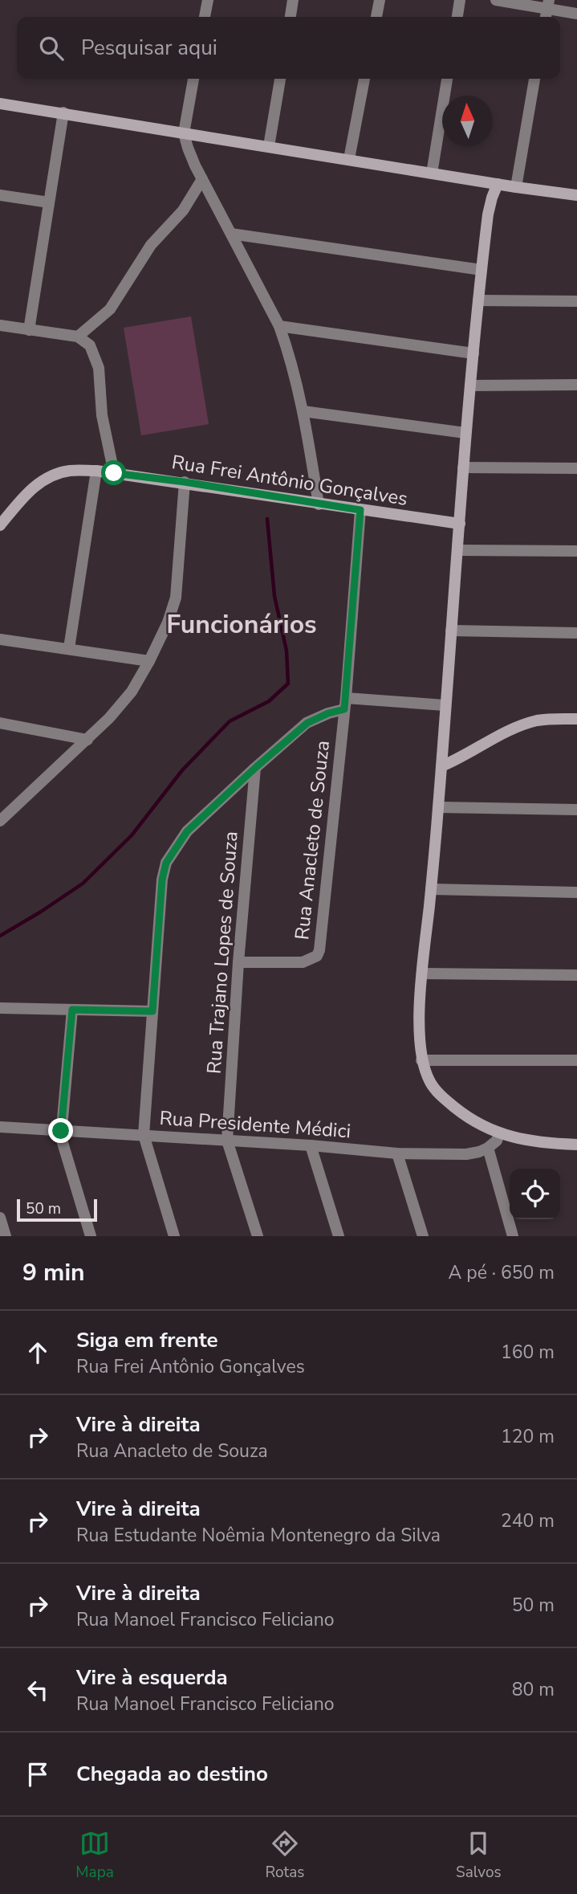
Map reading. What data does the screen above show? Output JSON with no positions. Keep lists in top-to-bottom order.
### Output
{
  "streets": {
    "street": [
      "Rua Frei Antônio Gonçalves",
      "Rua Anacleto de Souza",
      "Rua Trajano Lopes de Souza",
      "Rua Presidente Médici"
    ]
  },
  "crossings": [
    ["Rua Frei Antônio Gonçalves", "Rua Anacleto de Souza"],
    ["Rua Anacleto de Souza", "Rua Trajano Lopes de Souza"],
    ["Rua Trajano Lopes de Souza", "Rua Presidente Médici"]
  ],
  "districts": ["Funcionários"],
  "scale_bar": "50 m",
  "north": "top",
  "page": {
    "search": "Pesquisar aqui",
    "scale": "50 m",
    "heading": ["9 min", "A pé · 650 m"],
    "list": [
      ["Siga em frente", "Rua Frei Antônio Gonçalves", "160 m"],
      ["Vire à direita", "Rua Anacleto de Souza", "120 m"],
      ["Vire à direita", "Rua Estudante Noêmia Montenegro da Silva", "240 m"],
      ["Vire à direita", "Rua Manoel Francisco Feliciano", "50 m"],
      ["Vire à esquerda", "Rua Manoel Francisco Feliciano", "80 m"],
      "Chegada ao destino"
    ],
    "nav": ["Mapa", "Rotas", "Salvos"]
  }
}
